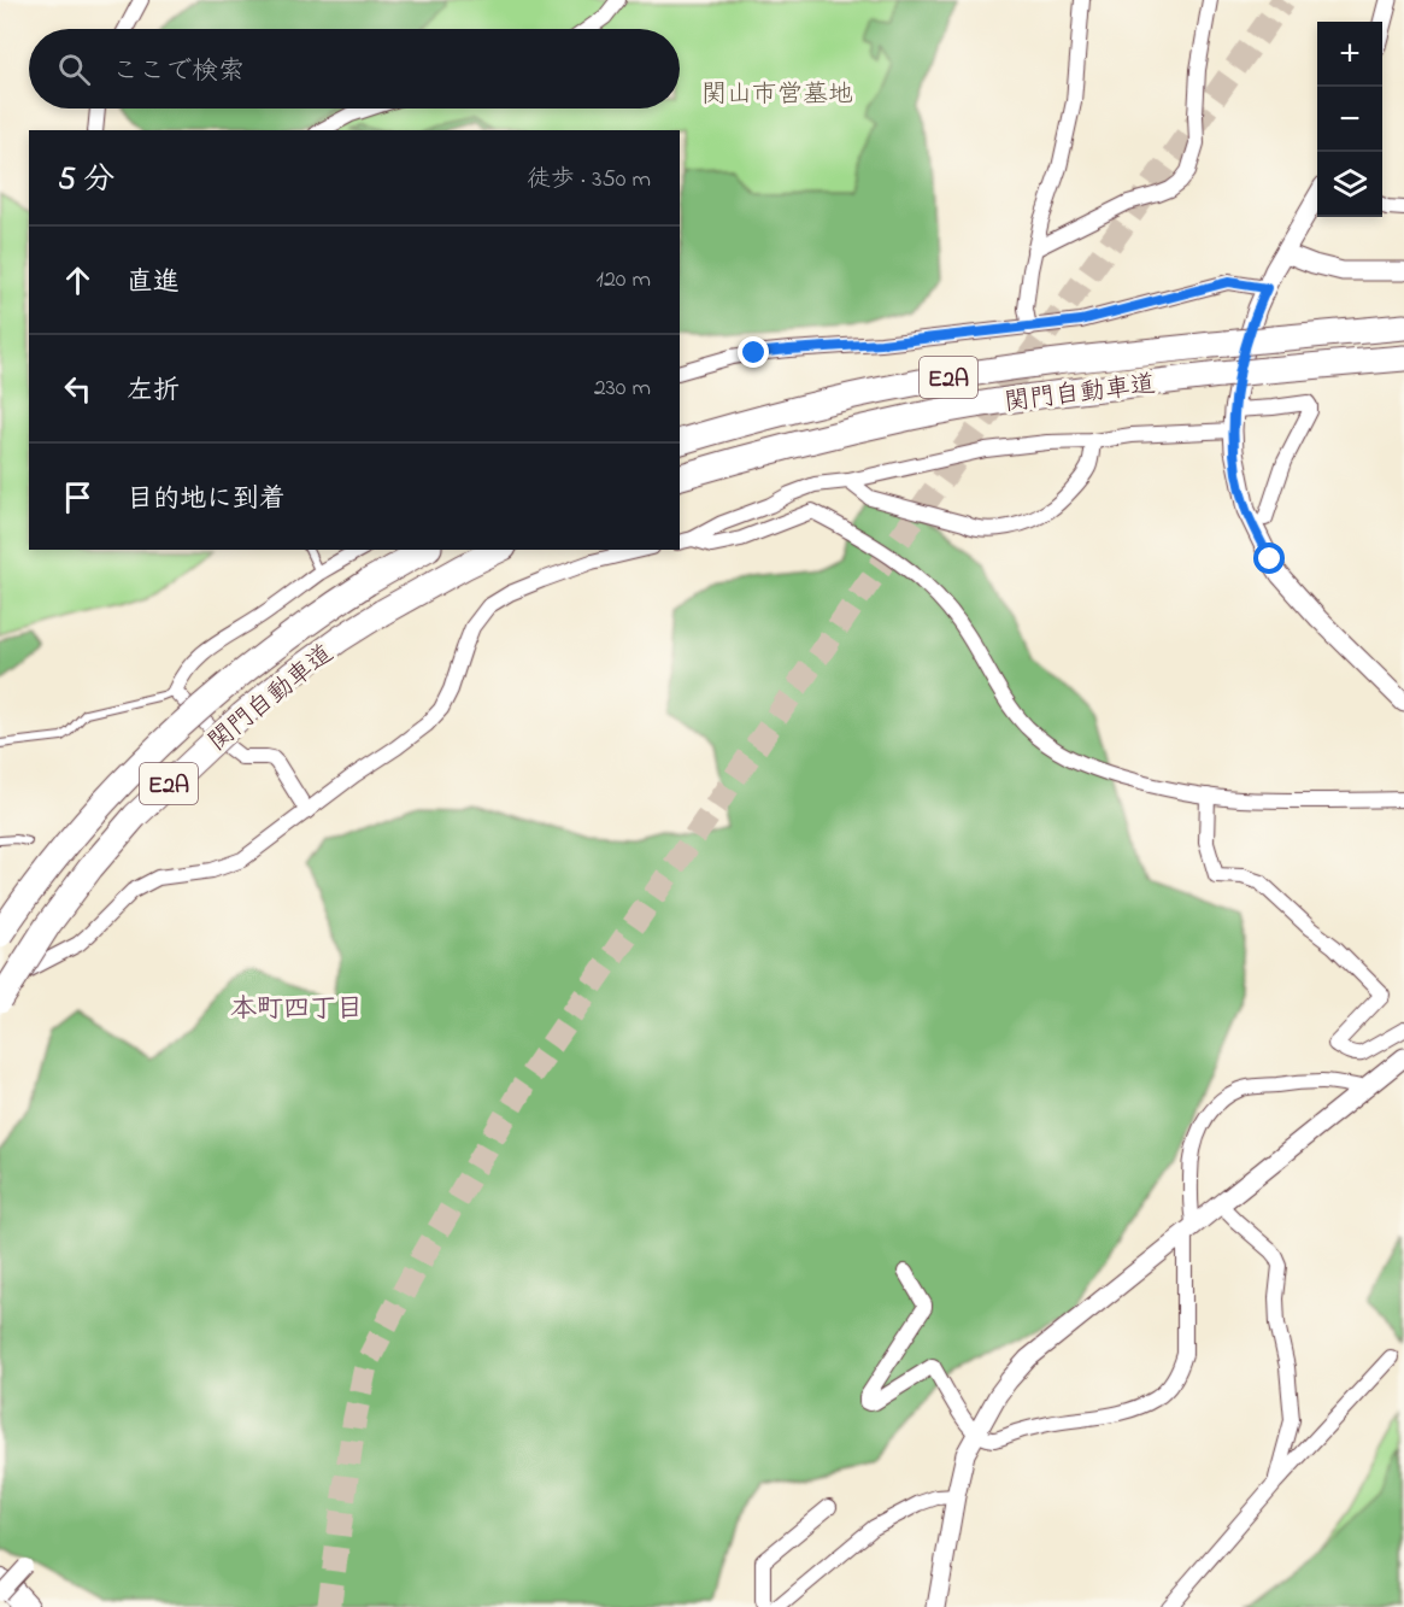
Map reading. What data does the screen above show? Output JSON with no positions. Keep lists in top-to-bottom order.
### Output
{
  "streets": {
    "highway": ["E2A", "関門自動車道"]
  },
  "districts": ["本町四丁目"],
  "parks": ["関山市営墓地"],
  "page": {
    "map_buttons": ["+", "−"],
    "search": "ここで検索",
    "heading": ["5 分", "徒歩 · 350 m"],
    "list": [
      ["直進", "120 m"],
      ["左折", "230 m"],
      "目的地に到着"
    ]
  }
}
